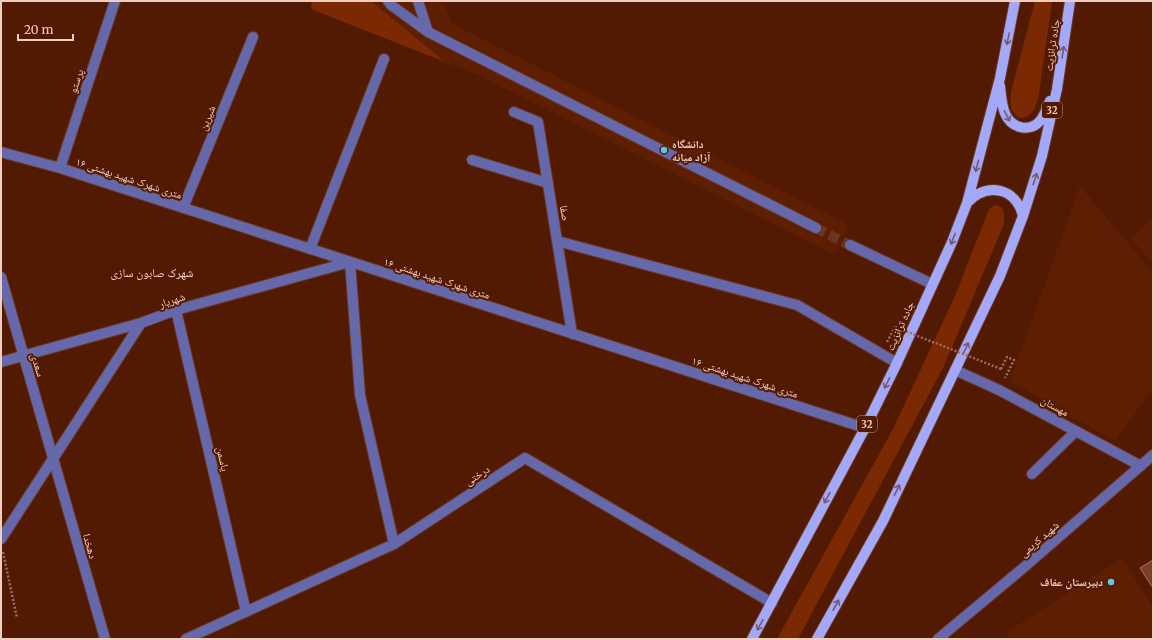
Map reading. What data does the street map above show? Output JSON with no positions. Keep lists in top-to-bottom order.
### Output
{
  "streets": {
    "main road": ["جاده ترانزیت", "32"],
    "street": [
      "پرستو",
      "شیرین",
      "۱۶ متری شهرک شهيد بهشتی",
      "صفا",
      "شهریار",
      "سعدی",
      "مهستان",
      "یاسمن",
      "درختی",
      "شهید کریمی",
      "دهخدا"
    ]
  },
  "crossings": [
    ["جاده ترانزیت", "۱۶ متری شهرک شهيد بهشتی"],
    ["جاده ترانزیت", "مهستان"],
    ["جاده ترانزیت", "درختی"],
    ["پرستو", "۱۶ متری شهرک شهيد بهشتی"],
    ["شیرین", "۱۶ متری شهرک شهيد بهشتی"],
    ["۱۶ متری شهرک شهيد بهشتی", "صفا"],
    ["۱۶ متری شهرک شهيد بهشتی", "شهریار"],
    ["شهریار", "سعدی"],
    ["شهریار", "یاسمن"],
    ["سعدی", "دهخدا"],
    ["مهستان", "شهید کریمی"],
    ["یاسمن", "درختی"]
  ],
  "districts": ["شهرک صابون سازی"],
  "places": ["دانشگاه آزاد میانه", "دبیرستان عفاف"],
  "scale_bar": "20 m"
}
